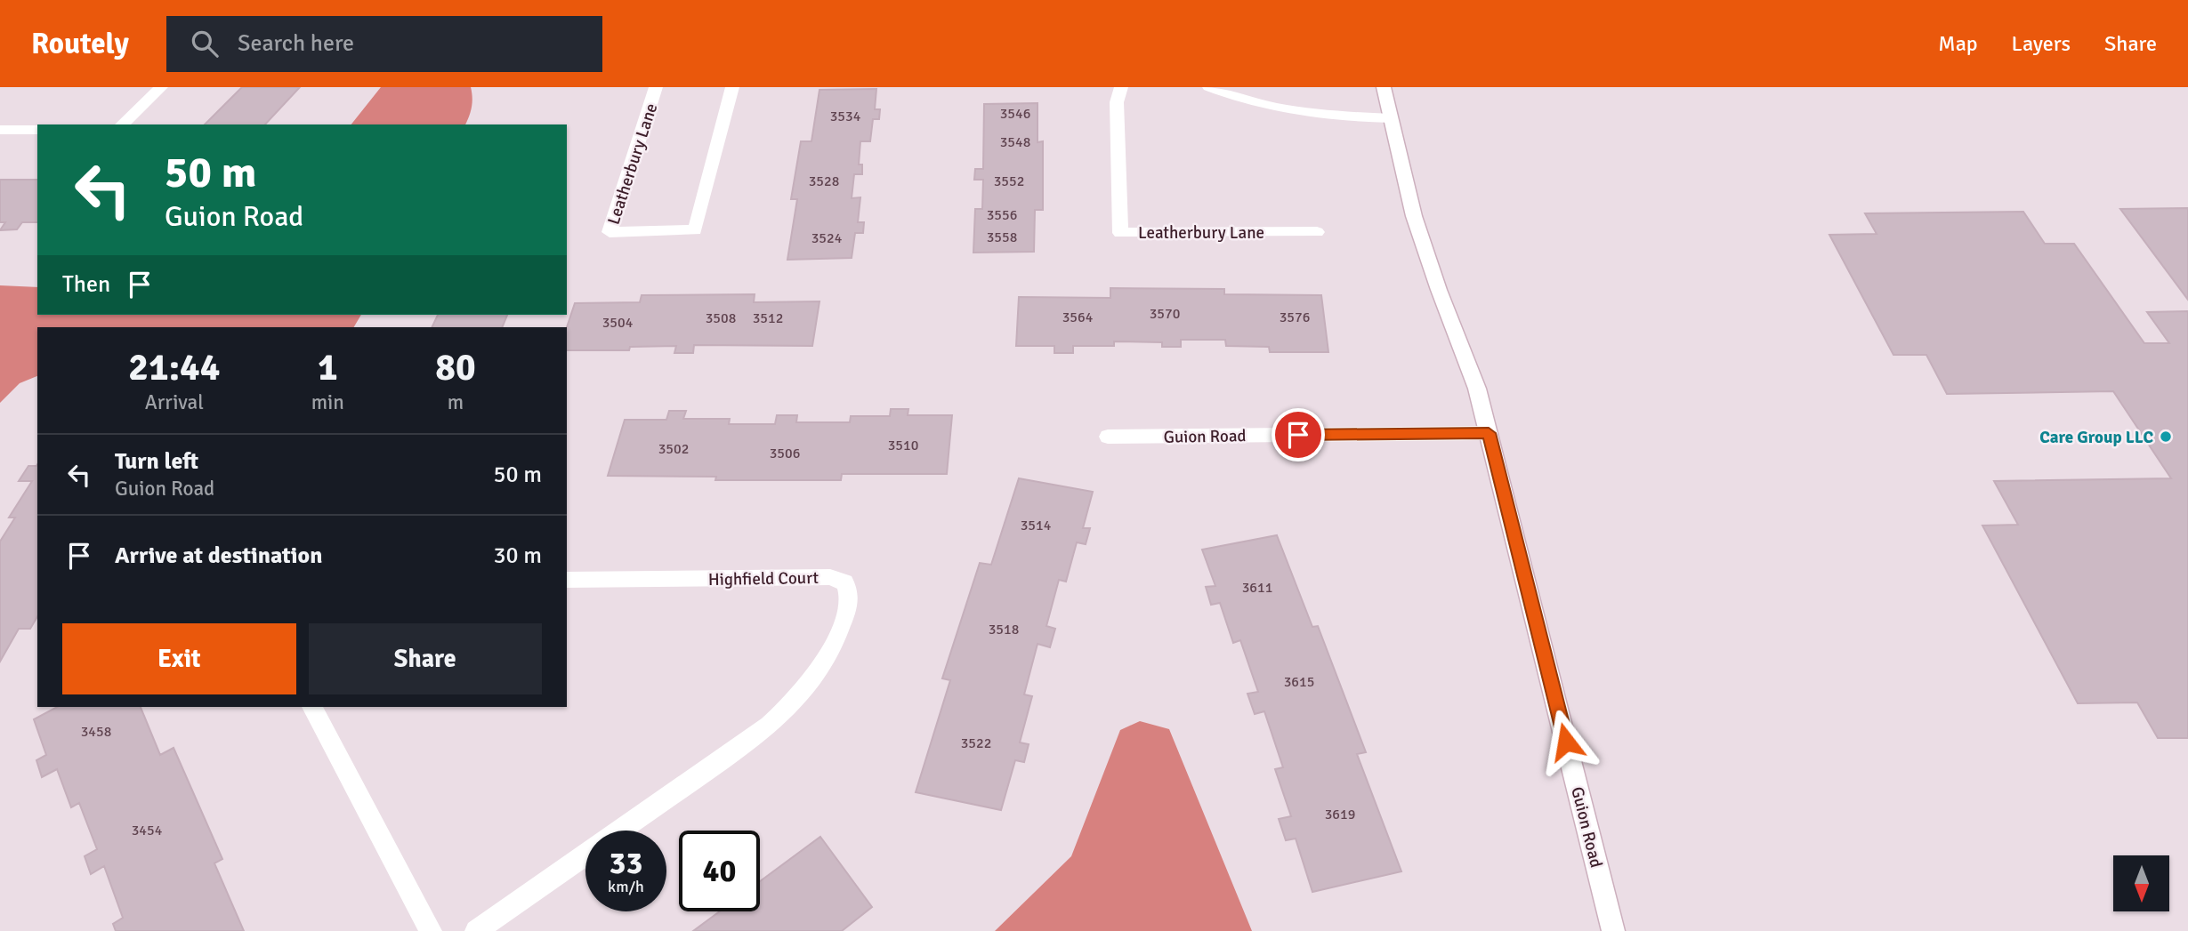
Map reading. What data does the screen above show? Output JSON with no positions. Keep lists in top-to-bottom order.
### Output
{
  "streets": {
    "street": ["Leatherbury Lane", "Guion Road", "Highfield Court"]
  },
  "places": ["Care Group LLC"],
  "house_numbers": [
    "3546",
    "3534",
    "3548",
    "3528",
    "3552",
    "3556",
    "3558",
    "3524",
    "3570",
    "3564",
    "3576",
    "3508",
    "3512",
    "3504",
    "3510",
    "3502",
    "3506",
    "3514",
    "3611",
    "3518",
    "3615",
    "3458",
    "3522",
    "3619",
    "3454"
  ],
  "north": "bottom",
  "page": {
    "header": "Routely",
    "search": "Search here",
    "nav": ["Map", "Layers", "Share"],
    "turn": ["50 m", "Guion Road"],
    "then": "Then",
    "eta": [
      "21:44",
      "Arrival",
      "1",
      "min",
      "80",
      "m"
    ],
    "list": [
      {
        "name": "Turn left",
        "note": "Guion Road",
        "value": "50 m"
      },
      {
        "name": "Arrive at destination",
        "value": "30 m"
      }
    ],
    "buttons": ["Exit", "Share"],
    "speed": "33 km/h",
    "limit": "40"
  }
}
